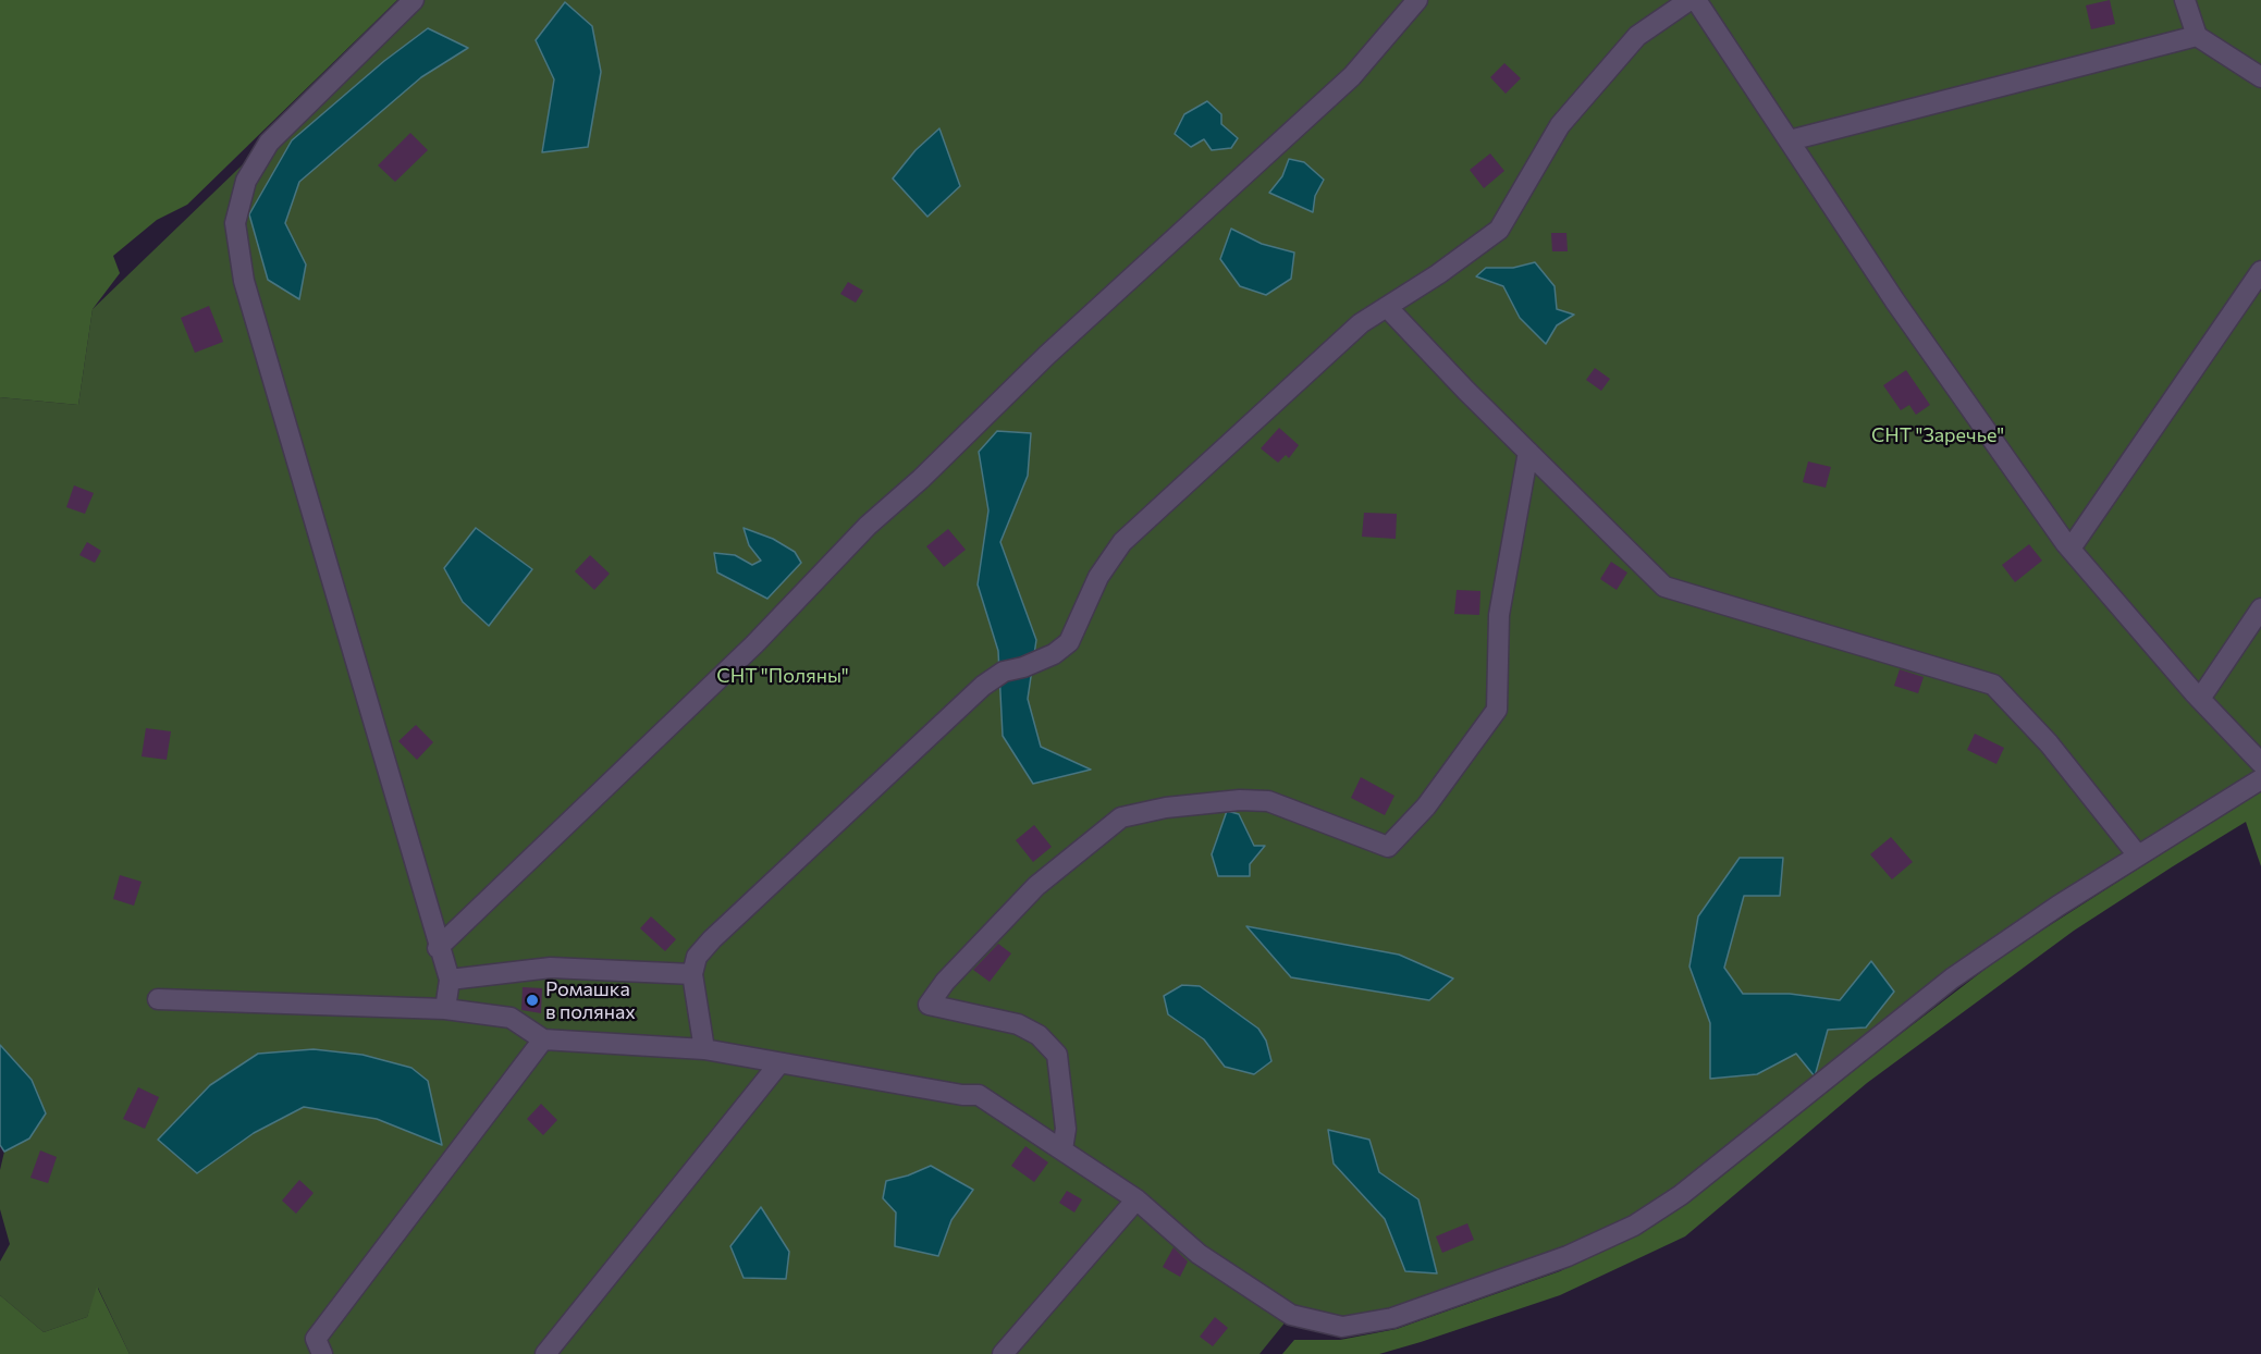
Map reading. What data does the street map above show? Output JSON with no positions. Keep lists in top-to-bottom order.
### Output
{
  "parks": ["СНТ \"Заречье\"", "СНТ \"Поляны\""],
  "places": ["Ромашка в полянах"]
}
